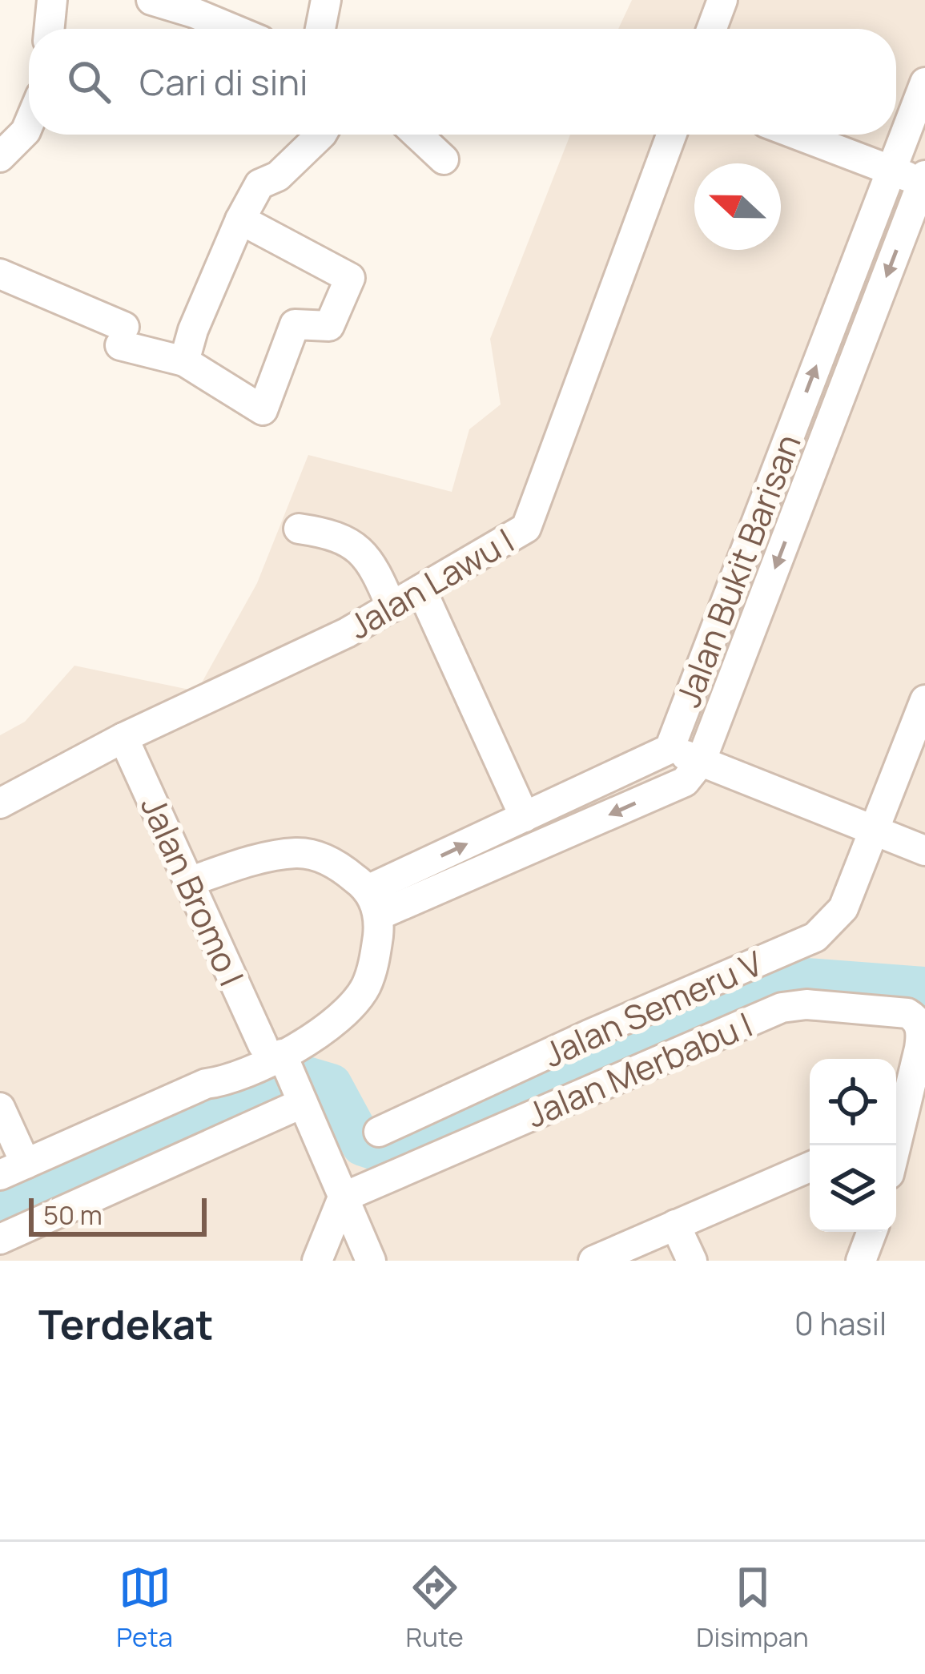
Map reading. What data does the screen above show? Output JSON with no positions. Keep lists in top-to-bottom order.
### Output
{
  "streets": {
    "street": [
      "Jalan Bukit Barisan",
      "Jalan Lawu I",
      "Jalan Bromo I",
      "Jalan Semeru V",
      "Jalan Merbabu I"
    ]
  },
  "crossings": [
    ["Jalan Lawu I", "Jalan Bromo I"],
    ["Jalan Bromo I", "Jalan Merbabu I"]
  ],
  "scale_bar": "50 m",
  "north": "left",
  "page": {
    "search": "Cari di sini",
    "scale": "50 m",
    "heading": ["Terdekat", "0 hasil"],
    "nav": ["Peta", "Rute", "Disimpan"]
  }
}
